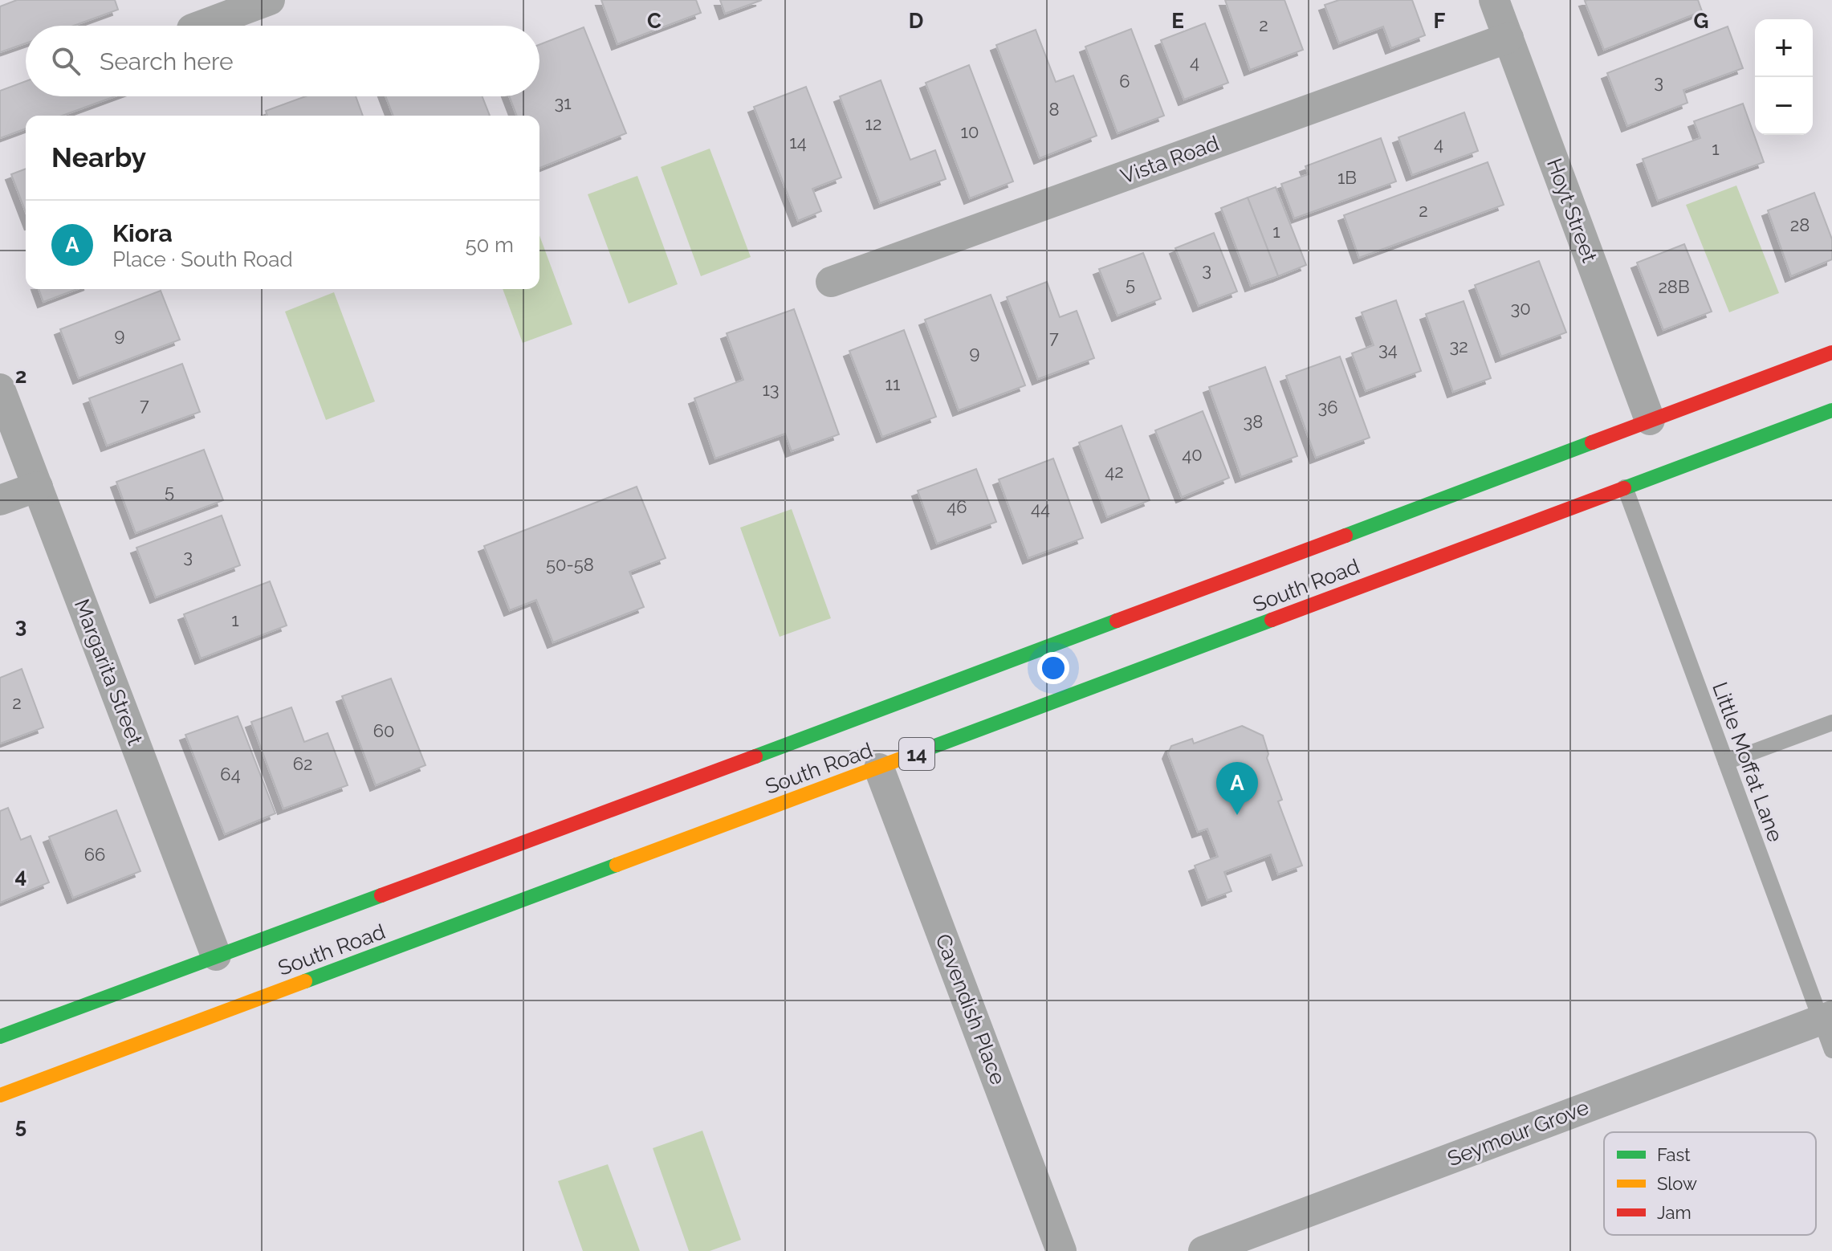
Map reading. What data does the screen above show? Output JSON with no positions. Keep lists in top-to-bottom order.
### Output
{
  "streets": {
    "main road": ["South Road", "14"],
    "street": [
      "Vista Road",
      "Hoyt Street",
      "Margarita Street",
      "Cavendish Place",
      "Seymour Grove"
    ],
    "lane": ["Little Moffat Lane"]
  },
  "crossings": [
    ["Vista Road", "Hoyt Street"],
    ["Hoyt Street", "South Road"],
    ["South Road", "Margarita Street"],
    ["South Road", "Little Moffat Lane"],
    ["South Road", "Cavendish Place"],
    ["Little Moffat Lane", "Seymour Grove"]
  ],
  "house_numbers": [
    "2",
    "4",
    "6",
    "3",
    "31",
    "8",
    "12",
    "10",
    "14",
    "4",
    "1",
    "1B",
    "2",
    "28",
    "1",
    "3",
    "5",
    "28B",
    "30",
    "9",
    "7",
    "32",
    "34",
    "9",
    "11",
    "13",
    "7",
    "36",
    "38",
    "40",
    "42",
    "5",
    "46",
    "44",
    "3",
    "50-58",
    "1",
    "2",
    "60",
    "62",
    "64",
    "66"
  ],
  "legend": ["Fast", "Slow", "Jam"],
  "page": {
    "map_buttons": ["+", "−"],
    "search": "Search here",
    "heading": "Nearby",
    "list": [
      {
        "mark": "A",
        "name": "Kiora",
        "note": "Place · South Road",
        "value": "50 m"
      }
    ],
    "pins": "A"
  },
  "grid": {
    "columns": [
      "C",
      "D",
      "E",
      "F",
      "G"
    ],
    "rows": [
      "2",
      "3",
      "4",
      "5"
    ]
  }
}
